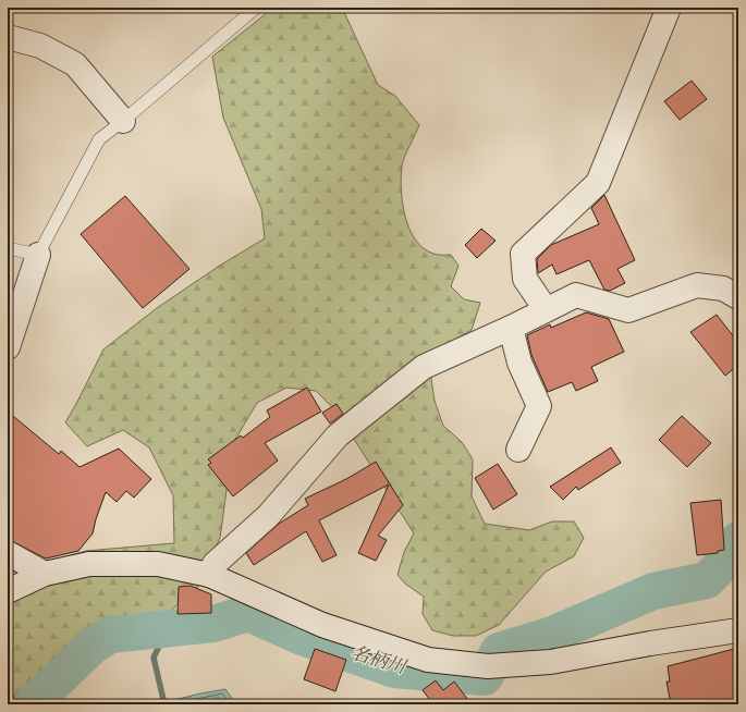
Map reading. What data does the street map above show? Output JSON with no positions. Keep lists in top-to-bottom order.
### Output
{
  "water": ["名柄川"]
}
